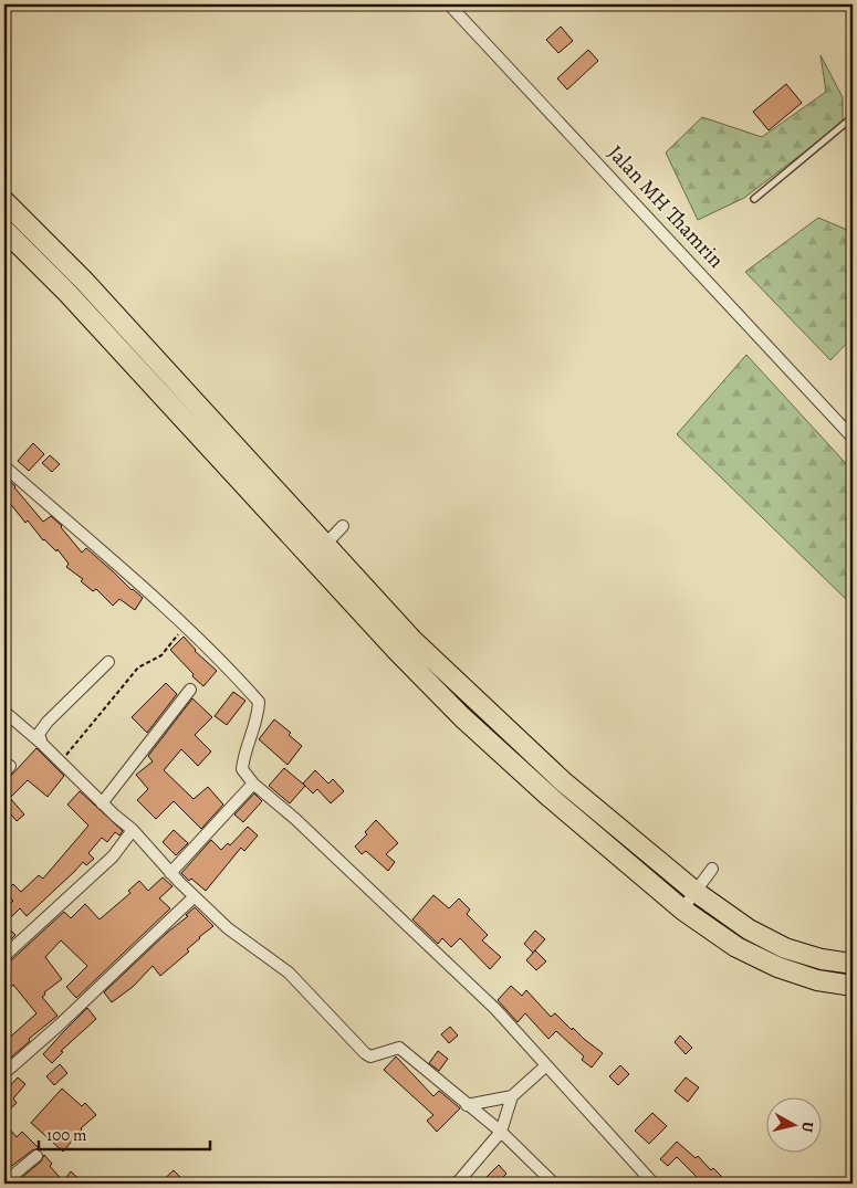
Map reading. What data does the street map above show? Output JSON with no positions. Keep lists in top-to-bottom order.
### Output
{
  "streets": {
    "street": ["Jalan MH Thamrin"]
  },
  "scale_bar": "100 m",
  "north": "right"
}
